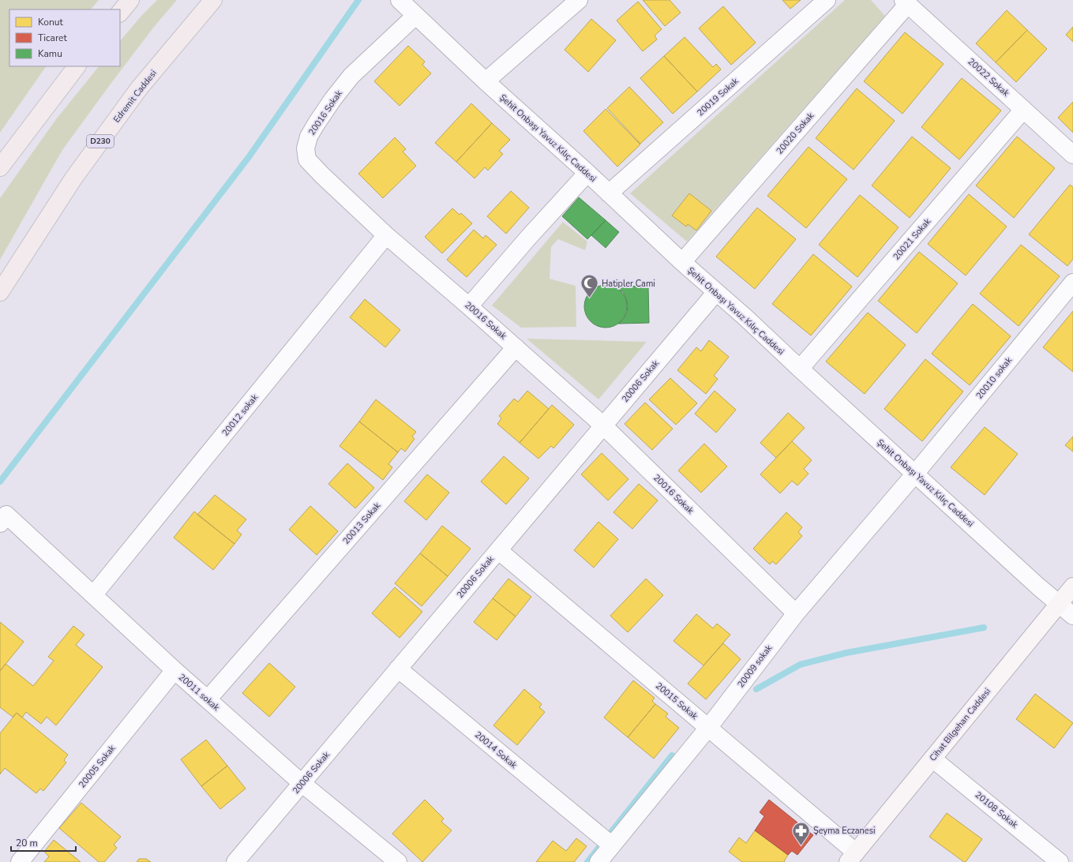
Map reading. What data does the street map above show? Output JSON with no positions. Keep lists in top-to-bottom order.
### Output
{
  "streets": {
    "highway": ["Edremit Caddesi", "D230"],
    "main road": ["Cihat Bilgehan Caddesi"],
    "street": [
      "20022 Sokak",
      "20019 Sokak",
      "20016 Sokak",
      "20020 Sokak",
      "Şehit Onbaşı Yavuz Kılıç Caddesi",
      "20021 Sokak",
      "20010 sokak",
      "20006 Sokak",
      "20012 sokak",
      "20013 Sokak",
      "20009 sokak",
      "20011 sokak",
      "20015 Sokak",
      "20014 Sokak",
      "20005 Sokak",
      "20108 Sokak"
    ]
  },
  "crossings": [
    ["20022 Sokak", "20020 Sokak"],
    ["20022 Sokak", "20021 Sokak"],
    ["20019 Sokak", "Şehit Onbaşı Yavuz Kılıç Caddesi"],
    ["20016 Sokak", "Şehit Onbaşı Yavuz Kılıç Caddesi"],
    ["20016 Sokak", "20006 Sokak"],
    ["20016 Sokak", "20012 sokak"],
    ["20016 Sokak", "20013 Sokak"],
    ["20016 Sokak", "20009 sokak"],
    ["20020 Sokak", "Şehit Onbaşı Yavuz Kılıç Caddesi"],
    ["Şehit Onbaşı Yavuz Kılıç Caddesi", "20021 Sokak"],
    ["Şehit Onbaşı Yavuz Kılıç Caddesi", "20010 sokak"],
    ["Şehit Onbaşı Yavuz Kılıç Caddesi", "20006 Sokak"],
    ["Şehit Onbaşı Yavuz Kılıç Caddesi", "20009 sokak"],
    ["Şehit Onbaşı Yavuz Kılıç Caddesi", "Cihat Bilgehan Caddesi"],
    ["20010 sokak", "20009 sokak"],
    ["20006 Sokak", "20011 sokak"],
    ["20006 Sokak", "20015 Sokak"],
    ["20006 Sokak", "20014 Sokak"],
    ["20012 sokak", "20011 sokak"],
    ["20013 Sokak", "20011 sokak"],
    ["20009 sokak", "20015 Sokak"],
    ["20009 sokak", "20014 Sokak"],
    ["20011 sokak", "20005 Sokak"],
    ["20015 Sokak", "Cihat Bilgehan Caddesi"],
    ["Cihat Bilgehan Caddesi", "20108 Sokak"]
  ],
  "places": {
    "mosque": ["Hatipler Cami"],
    "pharmacy": ["Şeyma Eczanesi"]
  },
  "legend": ["Konut", "Ticaret", "Kamu"],
  "scale_bar": "20 m"
}
